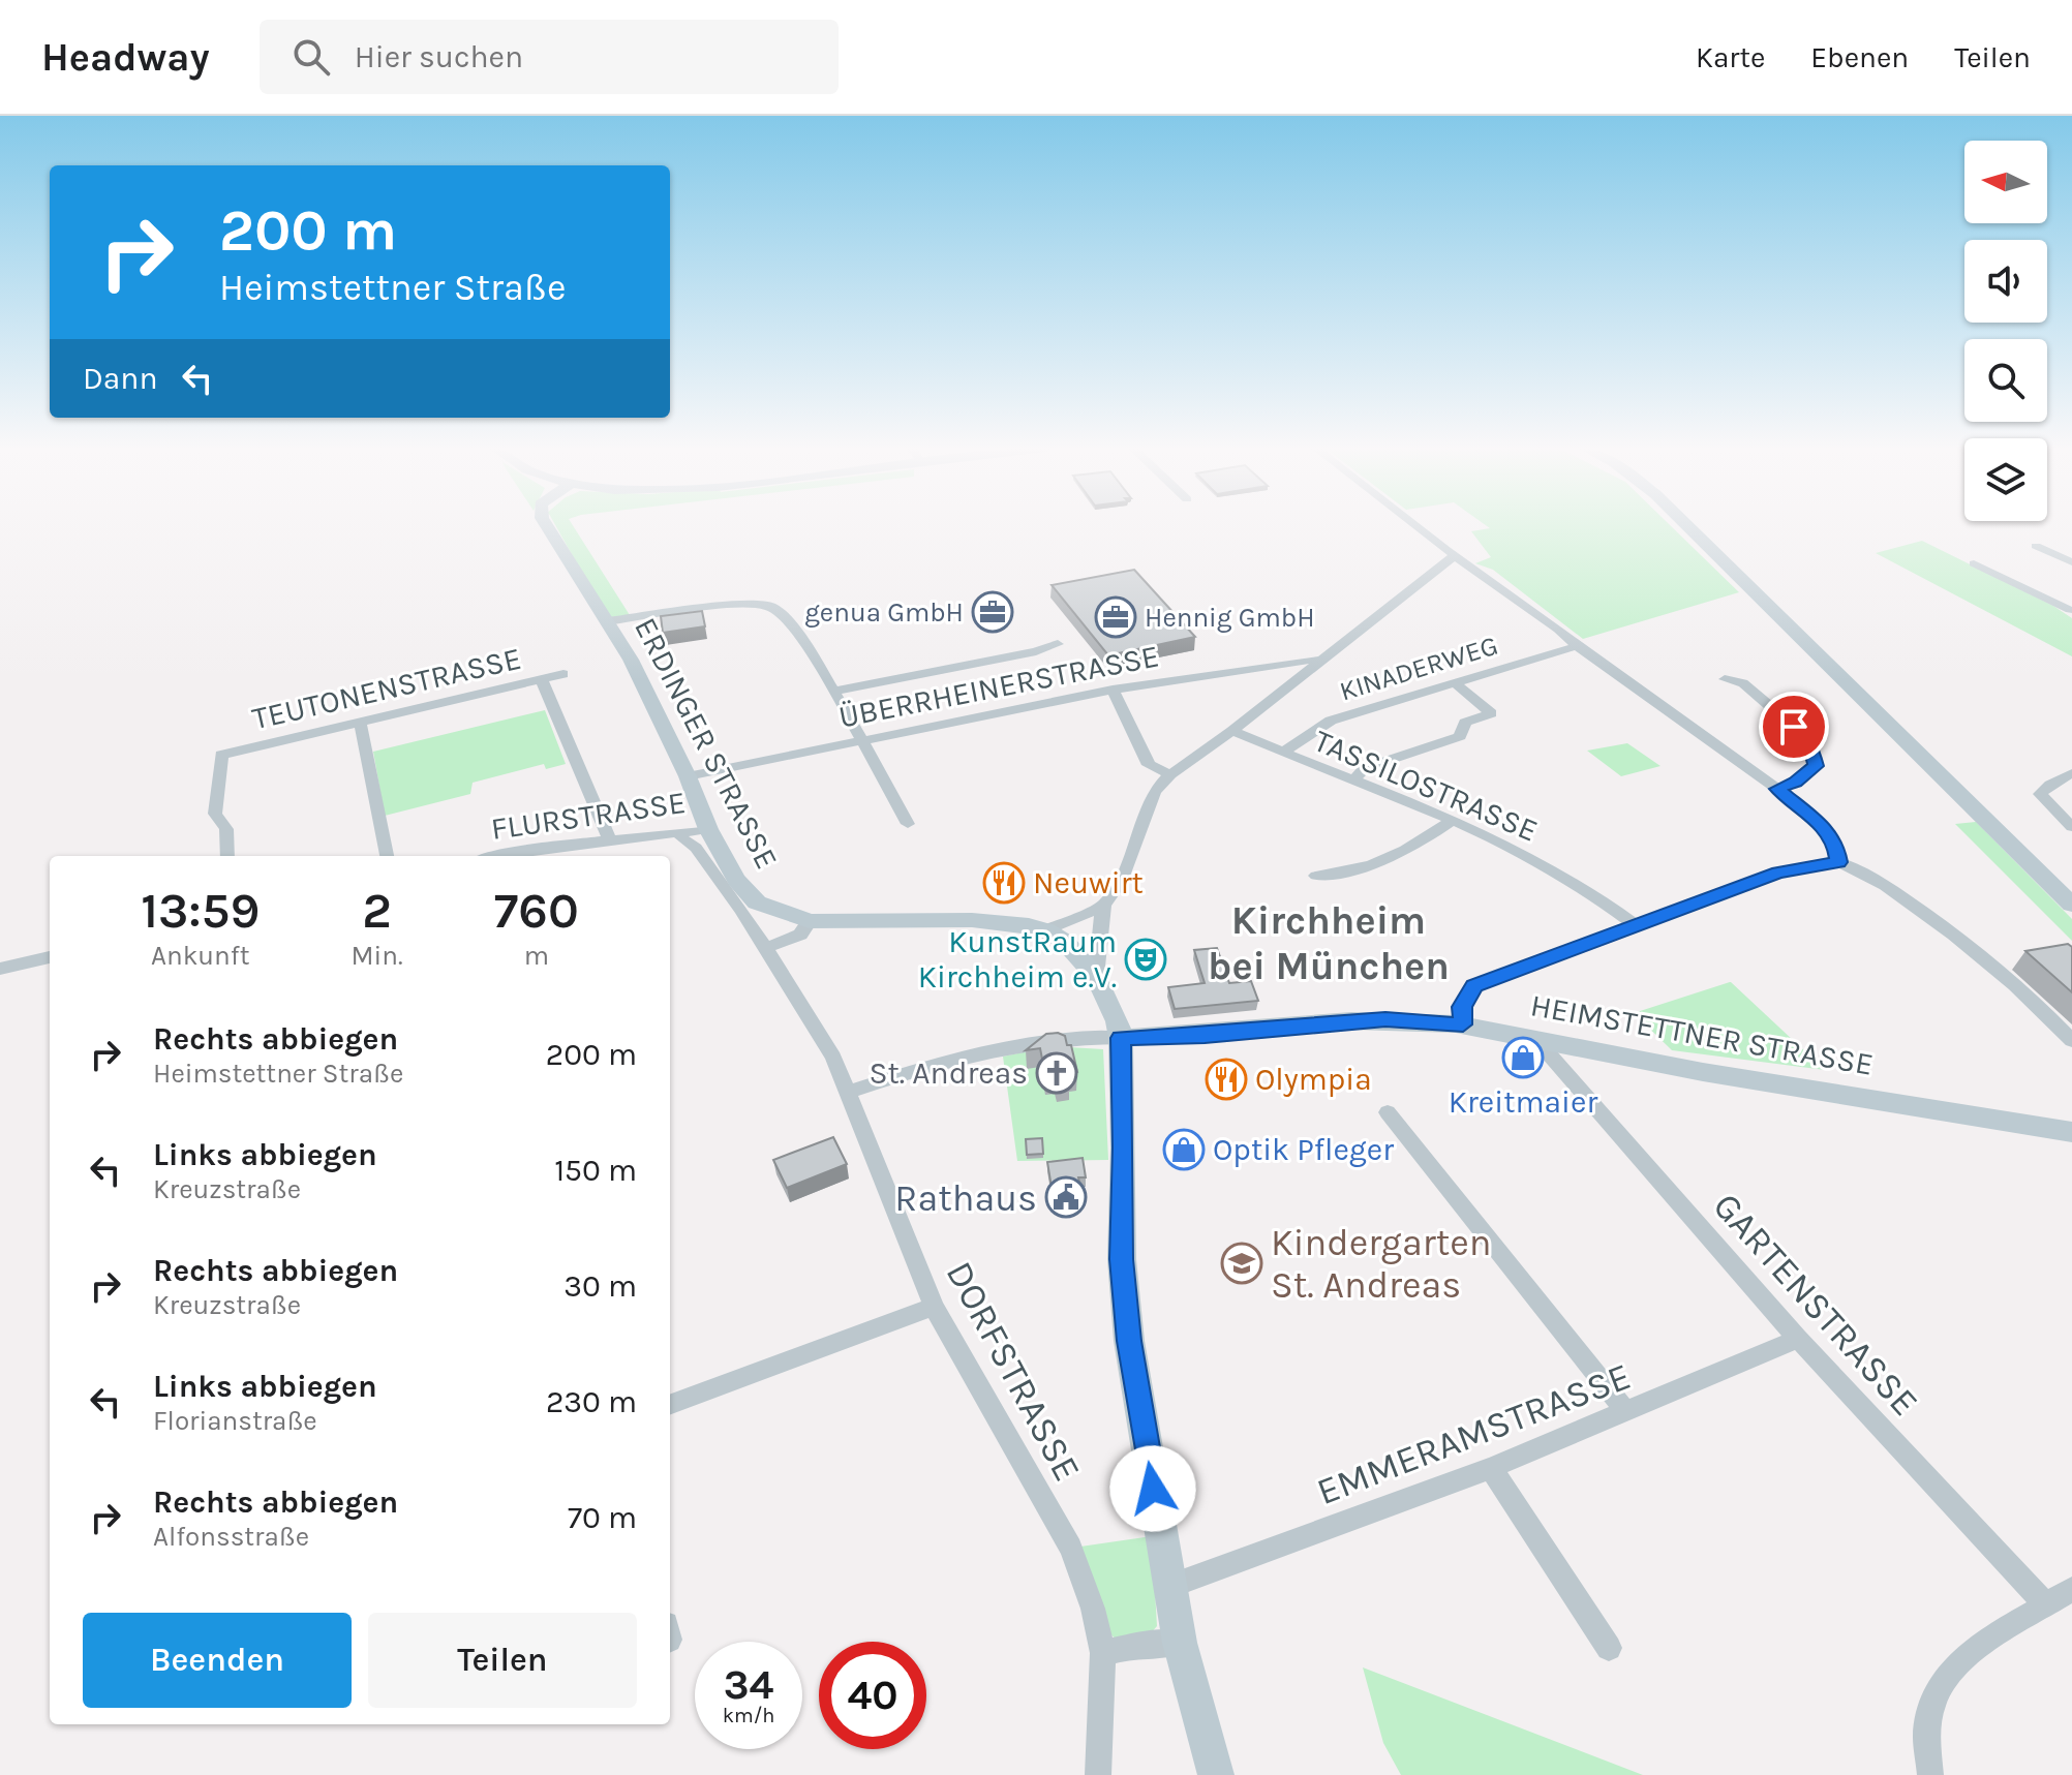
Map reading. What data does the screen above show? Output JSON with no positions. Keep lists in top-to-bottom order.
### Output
{
  "streets": {
    "street": [
      "KINADERWEG",
      "ÜBERRHEINERSTRASSE",
      "TEUTONENSTRASSE",
      "ERDINGER STRASSE",
      "TASSILOSTRASSE",
      "FLURSTRASSE",
      "HEIMSTETTNER STRASSE",
      "GARTENSTRASSE",
      "DORFSTRASSE",
      "EMMERAMSTRASSE"
    ]
  },
  "crossings": [
    ["KINADERWEG", "TASSILOSTRASSE"],
    ["ÜBERRHEINERSTRASSE", "ERDINGER STRASSE"],
    ["ERDINGER STRASSE", "FLURSTRASSE"],
    ["ERDINGER STRASSE", "DORFSTRASSE"],
    ["FLURSTRASSE", "DORFSTRASSE"],
    ["HEIMSTETTNER STRASSE", "GARTENSTRASSE"],
    ["GARTENSTRASSE", "EMMERAMSTRASSE"]
  ],
  "districts": ["Kirchheim bei München"],
  "places": {
    "office": ["genua GmbH", "Hennig GmbH"],
    "restaurant": ["Neuwirt", "Olympia"],
    "theatre": ["KunstRaum Kirchheim e.V."],
    "shop": ["Kreitmaier", "Optik Pfleger"],
    "church": ["St. Andreas"],
    "public building": ["Rathaus"],
    "school or university": ["Kindergarten St. Andreas"]
  },
  "north": "left",
  "page": {
    "header": "Headway",
    "search": "Hier suchen",
    "nav": ["Karte", "Ebenen", "Teilen"],
    "turn": ["200 m", "Heimstettner Straße"],
    "then": "Dann",
    "eta": [
      "13:59",
      "Ankunft",
      "2",
      "Min.",
      "760",
      "m"
    ],
    "list": [
      {
        "name": "Rechts abbiegen",
        "note": "Heimstettner Straße",
        "value": "200 m"
      },
      {
        "name": "Links abbiegen",
        "note": "Kreuzstraße",
        "value": "150 m"
      },
      {
        "name": "Rechts abbiegen",
        "note": "Kreuzstraße",
        "value": "30 m"
      },
      {
        "name": "Links abbiegen",
        "note": "Florianstraße",
        "value": "230 m"
      },
      {
        "name": "Rechts abbiegen",
        "note": "Alfonsstraße",
        "value": "70 m"
      }
    ],
    "buttons": ["Beenden", "Teilen"],
    "speed": "34 km/h",
    "limit": "40"
  }
}
